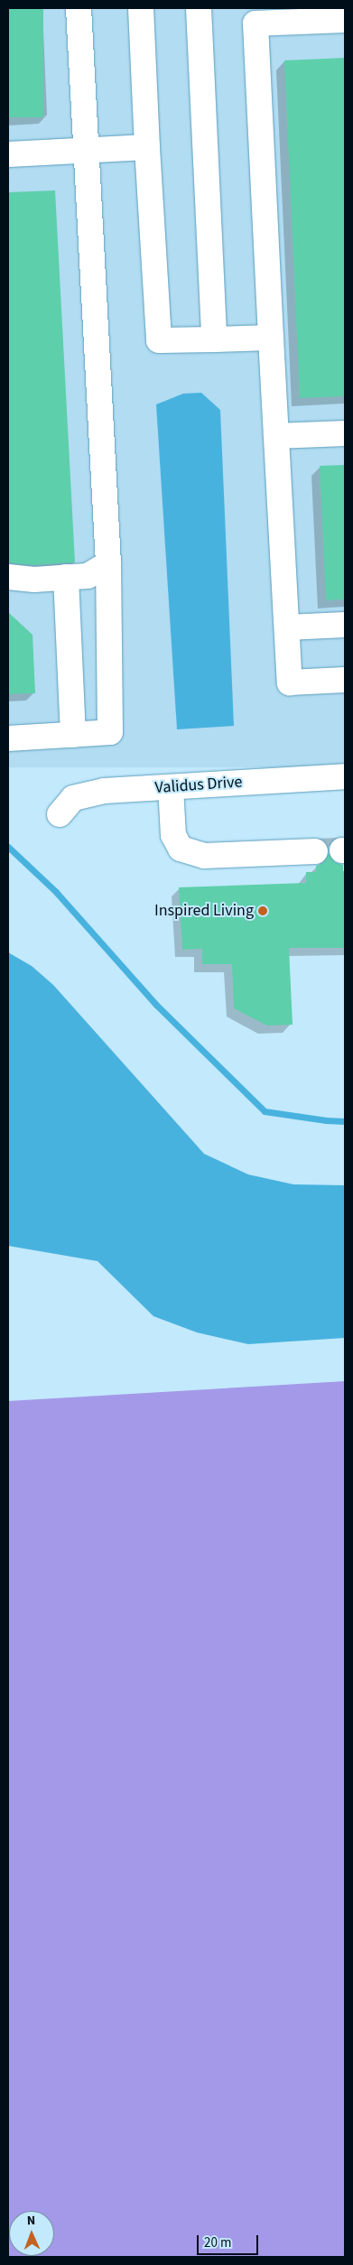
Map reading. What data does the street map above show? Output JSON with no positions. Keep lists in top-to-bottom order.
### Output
{
  "streets": {
    "street": ["Validus Drive"]
  },
  "places": ["Inspired Living"],
  "scale_bar": "20 m",
  "north": "top"
}
